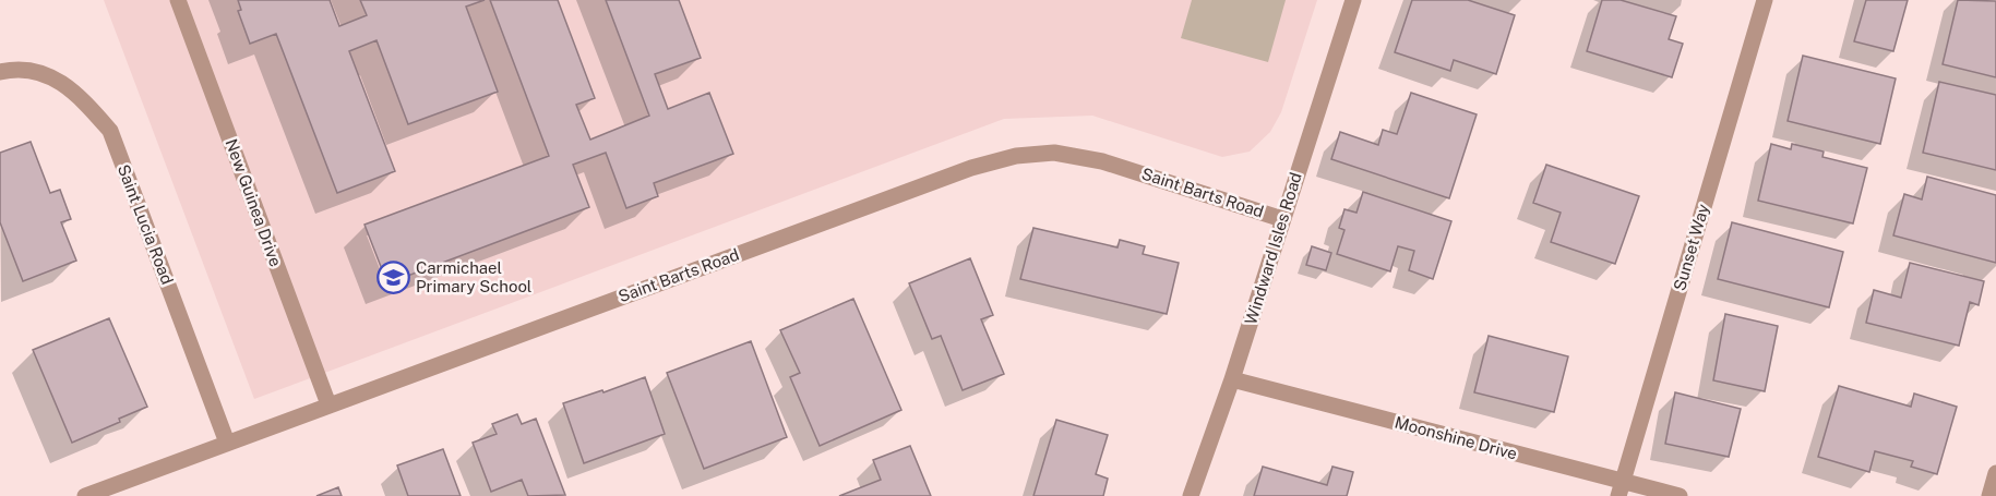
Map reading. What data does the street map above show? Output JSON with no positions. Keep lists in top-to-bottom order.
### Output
{
  "streets": {
    "street": [
      "Saint Barts Road",
      "New Guinea Drive",
      "Saint Lucia Road",
      "Sunset Way",
      "Windward Isles Road",
      "Moonshine Drive"
    ]
  },
  "crossings": [
    ["Saint Barts Road", "New Guinea Drive"],
    ["Saint Barts Road", "Saint Lucia Road"],
    ["Saint Barts Road", "Windward Isles Road"],
    ["Sunset Way", "Moonshine Drive"],
    ["Windward Isles Road", "Moonshine Drive"]
  ],
  "places": {
    "school or university": ["Carmichael Primary School"]
  }
}
